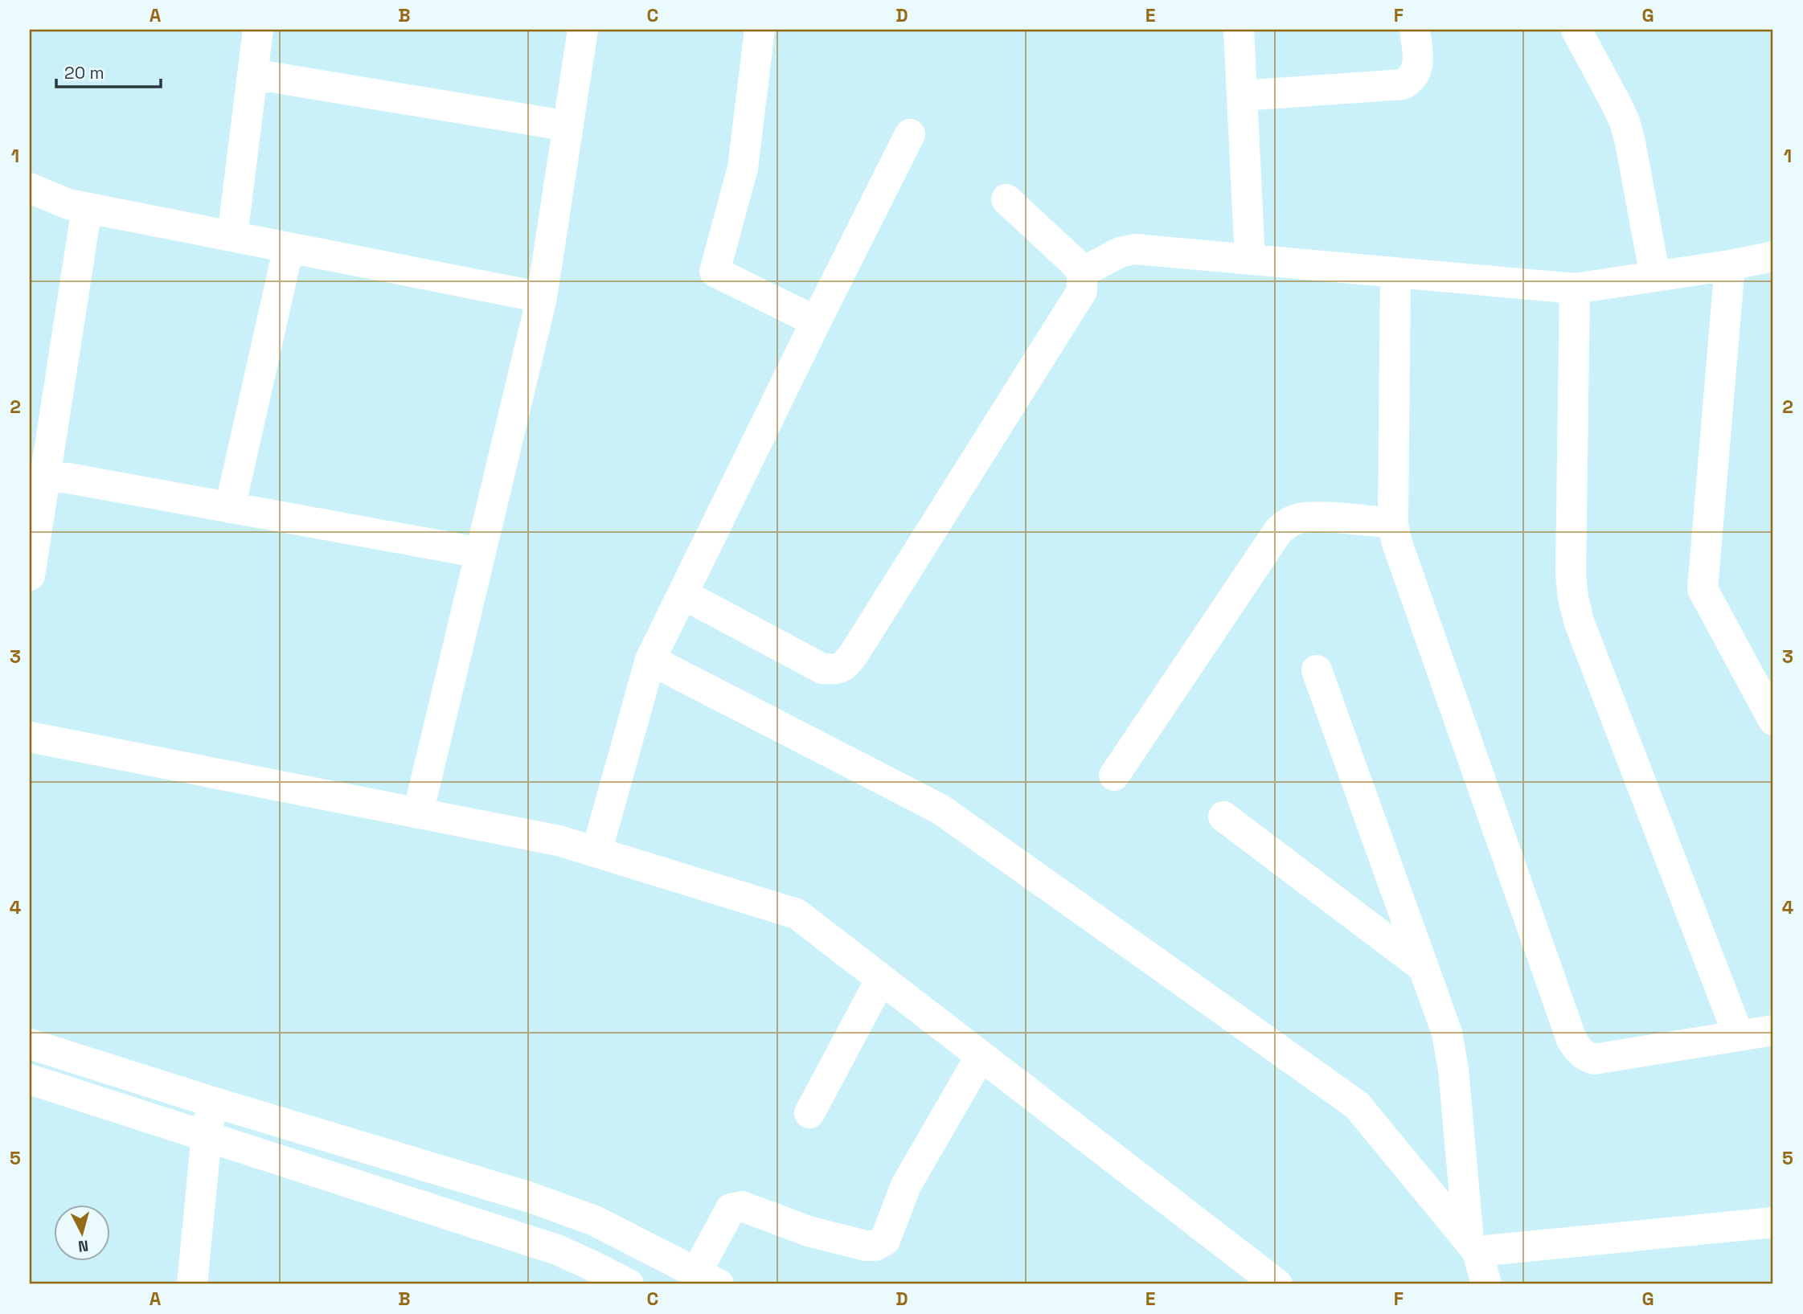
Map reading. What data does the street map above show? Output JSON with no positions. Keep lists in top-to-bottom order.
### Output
{
  "scale_bar": "20 m",
  "north": "bottom",
  "grid": {
    "columns": [
      "A",
      "B",
      "C",
      "D",
      "E",
      "F",
      "G"
    ],
    "rows": [
      "1",
      "2",
      "3",
      "4",
      "5"
    ]
  }
}
